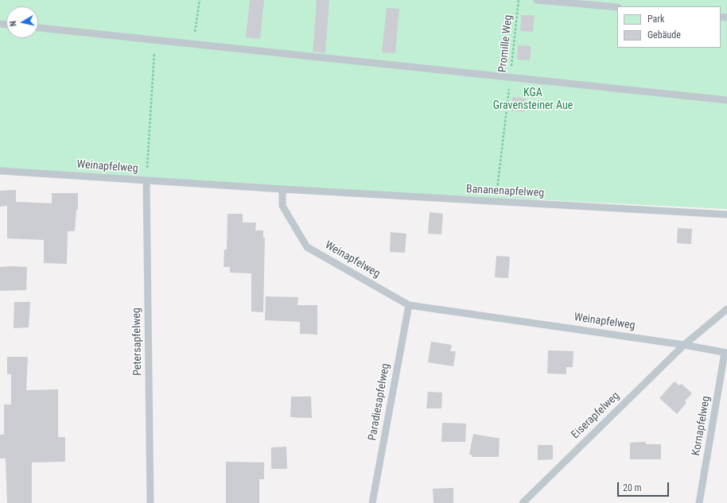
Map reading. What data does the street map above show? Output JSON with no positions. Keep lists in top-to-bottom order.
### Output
{
  "streets": {
    "lane": [
      "Weinapfelweg",
      "Bananenapfelweg",
      "Petersapfelweg",
      "Paradiesapfelweg",
      "Eiserapfelweg",
      "Kornapfelweg"
    ],
    "path": ["Promille Weg"]
  },
  "crossings": [
    ["Promille Weg", "Bananenapfelweg"],
    ["Weinapfelweg", "Bananenapfelweg"],
    ["Weinapfelweg", "Petersapfelweg"],
    ["Weinapfelweg", "Paradiesapfelweg"],
    ["Weinapfelweg", "Eiserapfelweg"],
    ["Weinapfelweg", "Kornapfelweg"]
  ],
  "parks": ["KGA Gravensteiner Aue"],
  "legend": ["Park", "Gebäude"],
  "scale_bar": "20 m",
  "north": "left"
}
